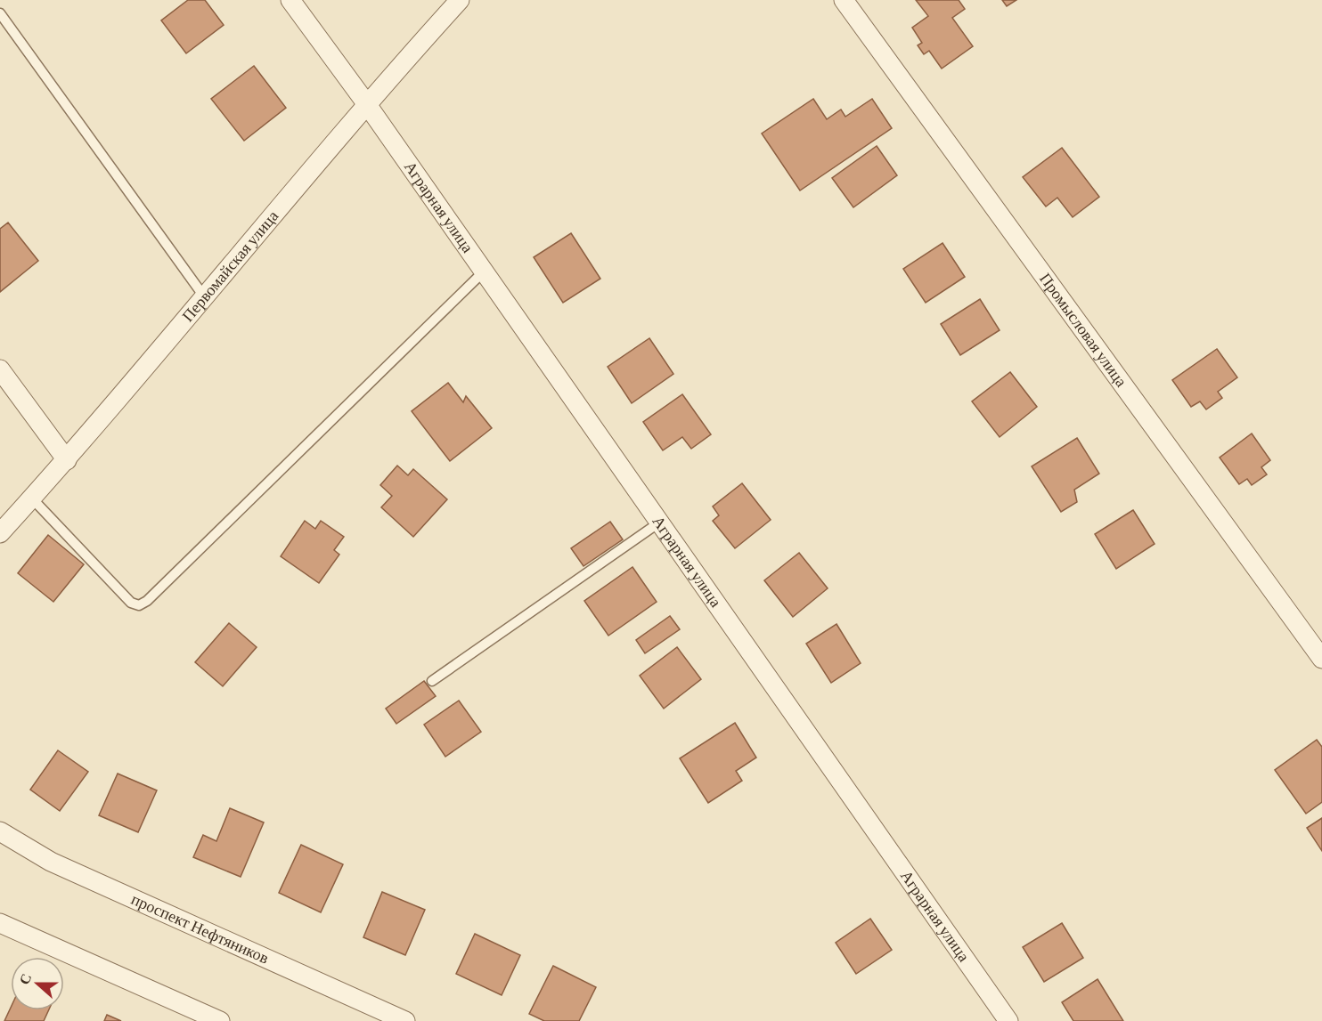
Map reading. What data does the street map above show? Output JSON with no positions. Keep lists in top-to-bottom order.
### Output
{
  "streets": {
    "street": [
      "Аграрная улица",
      "Первомайская улица",
      "Промысловая улица",
      "проспект Нефтяников"
    ]
  },
  "crossings": [
    ["Аграрная улица", "Первомайская улица"]
  ],
  "north": "left"
}
